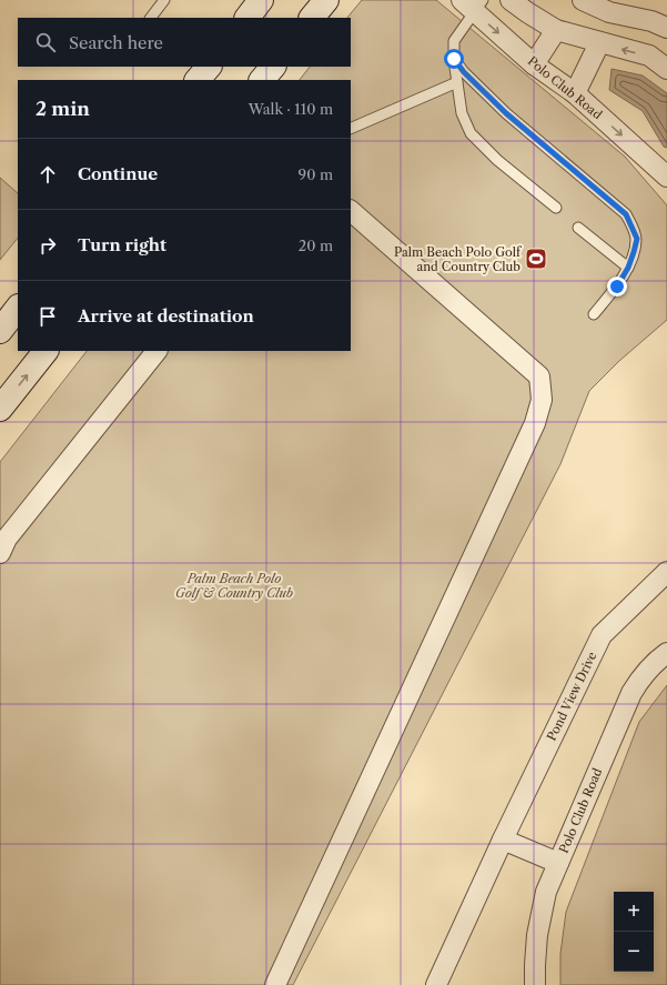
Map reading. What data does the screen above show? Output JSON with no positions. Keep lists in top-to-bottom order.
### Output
{
  "streets": {
    "street": ["Polo Club Road", "Pond View Drive"]
  },
  "parks": ["Palm Beach Polo Golf & Country Club"],
  "places": {
    "sports": ["Palm Beach Polo Golf and Country Club"]
  },
  "page": {
    "search": "Search here",
    "heading": ["2 min", "Walk · 110 m"],
    "list": [
      ["Continue", "90 m"],
      ["Turn right", "20 m"],
      "Arrive at destination"
    ],
    "map_buttons": ["+", "−"]
  }
}
